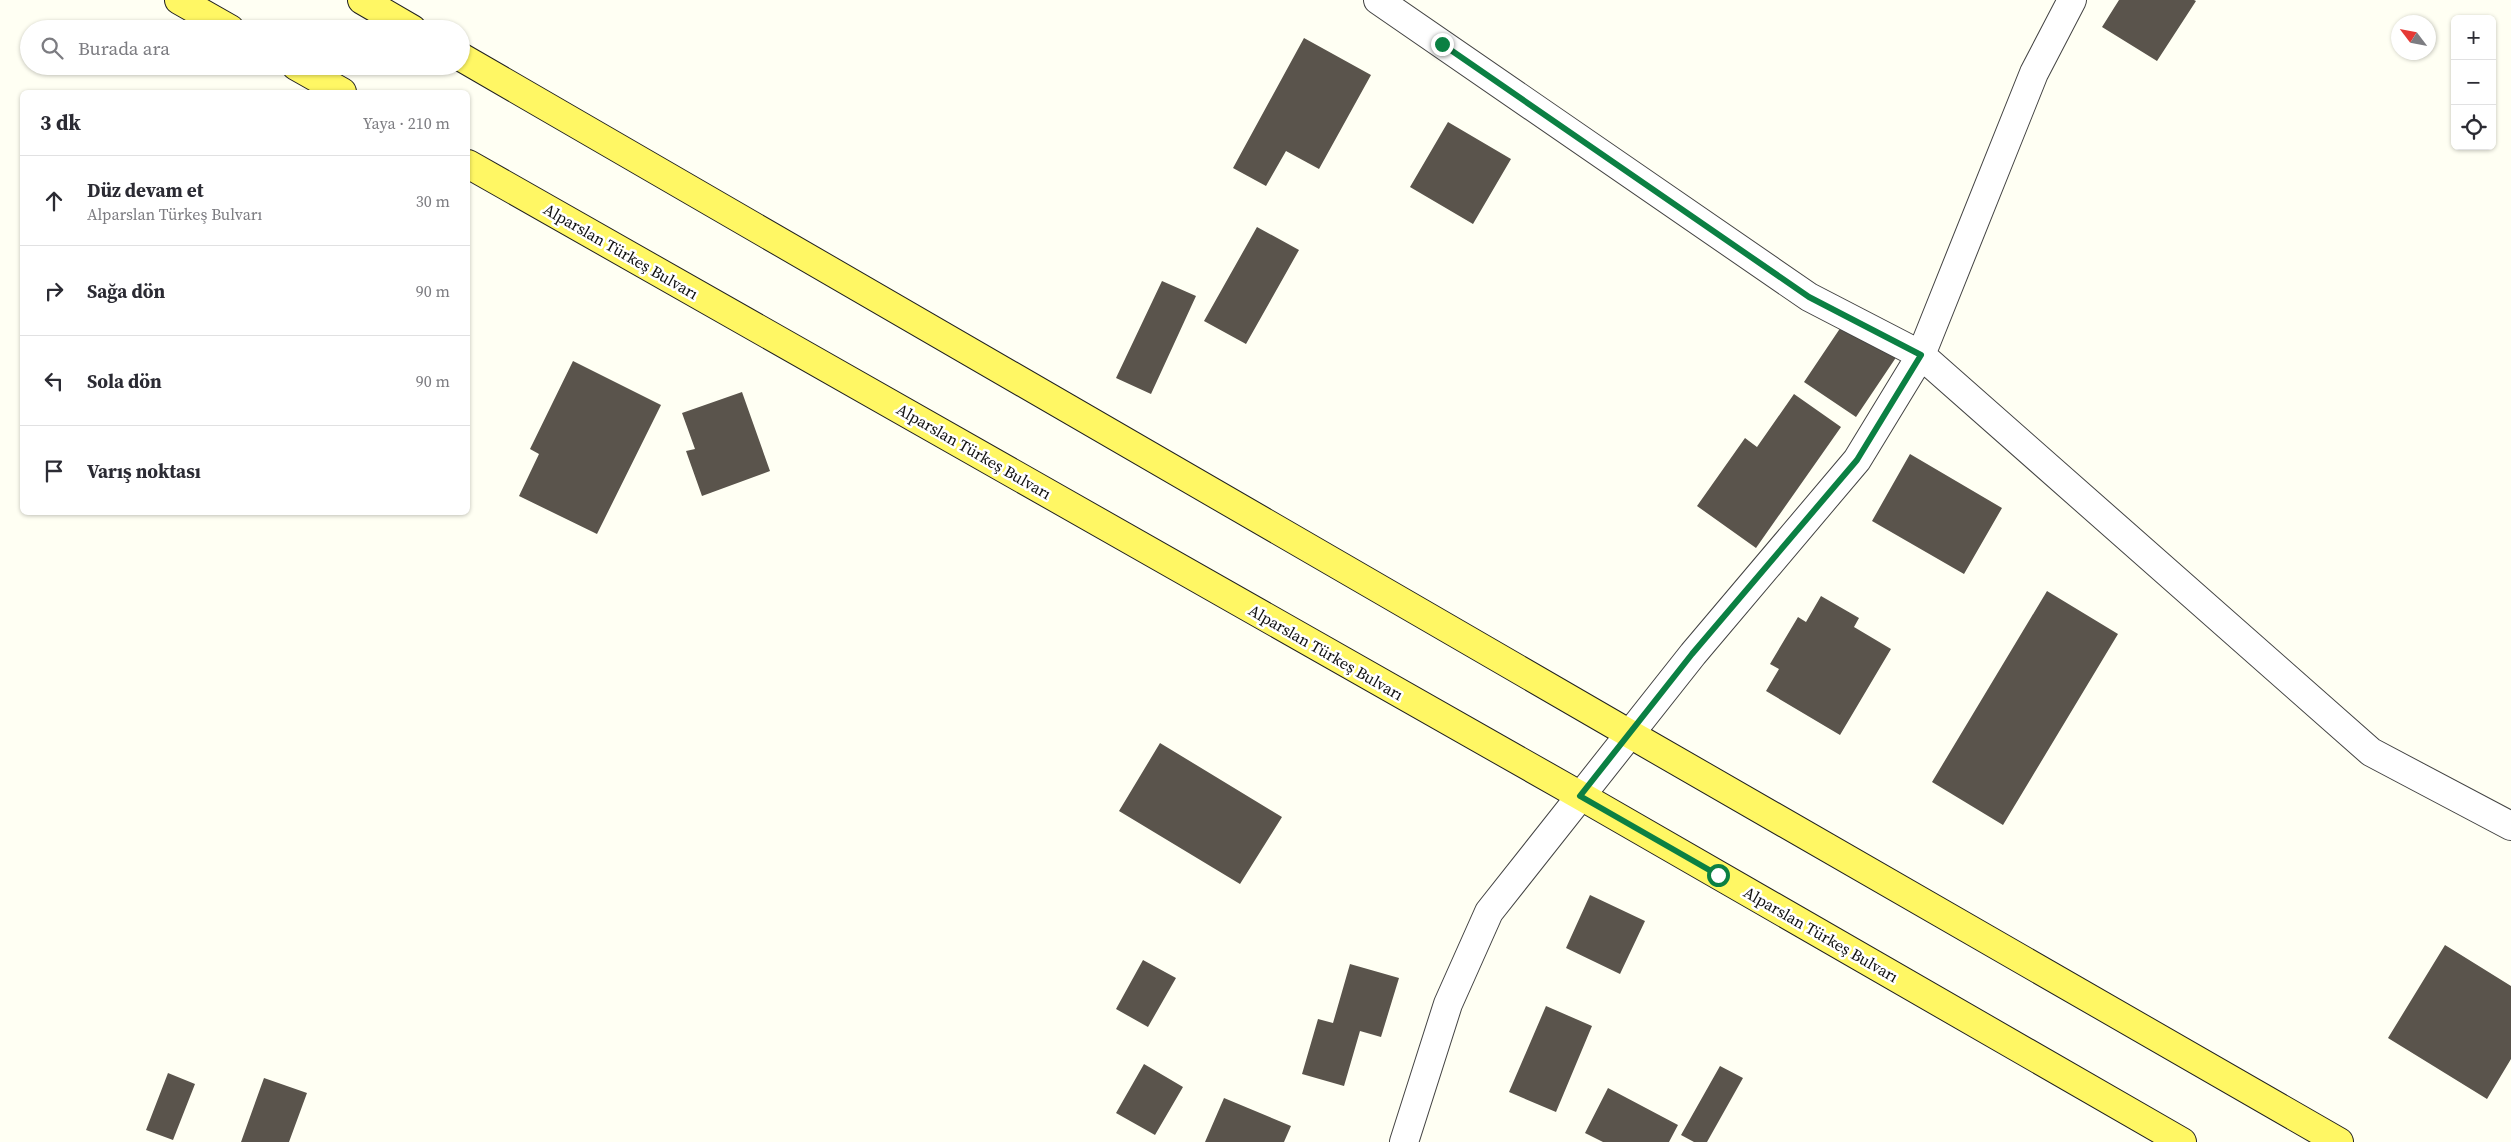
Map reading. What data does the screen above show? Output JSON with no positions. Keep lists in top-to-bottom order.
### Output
{
  "streets": {
    "main road": ["Alparslan Türkeş Bulvarı"]
  },
  "north": "top left",
  "page": {
    "map_buttons": ["+", "−"],
    "search": "Burada ara",
    "heading": ["3 dk", "Yaya · 210 m"],
    "list": [
      ["Düz devam et", "Alparslan Türkeş Bulvarı", "30 m"],
      ["Sağa dön", "90 m"],
      ["Sola dön", "90 m"],
      "Varış noktası"
    ]
  }
}
